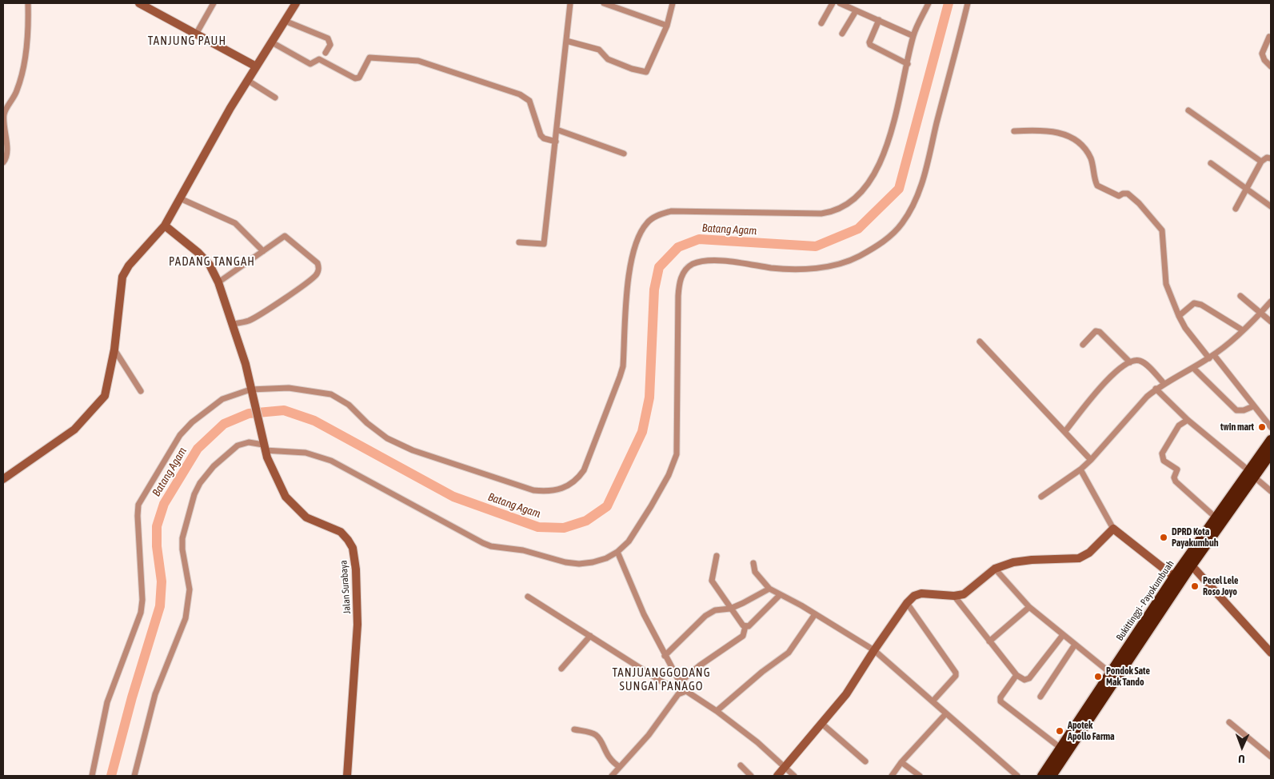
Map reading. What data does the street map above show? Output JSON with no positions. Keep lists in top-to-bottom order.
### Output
{
  "streets": {
    "highway": ["Bukittinggi - Payokumbuah"],
    "street": ["Jalan Surabaya"]
  },
  "districts": ["TANJUNG PAUH", "PADANG TANGAH", "TANJUANGGODANG SUNGAI PANAGO"],
  "water": ["Batang Agam"],
  "places": [
    "twin mart",
    "DPRD Kota Payakumbuh",
    "Pecel Lele Roso Joyo",
    "Pondok Sate Mak Tando",
    "Apotek Apollo Farma"
  ],
  "north": "bottom"
}
